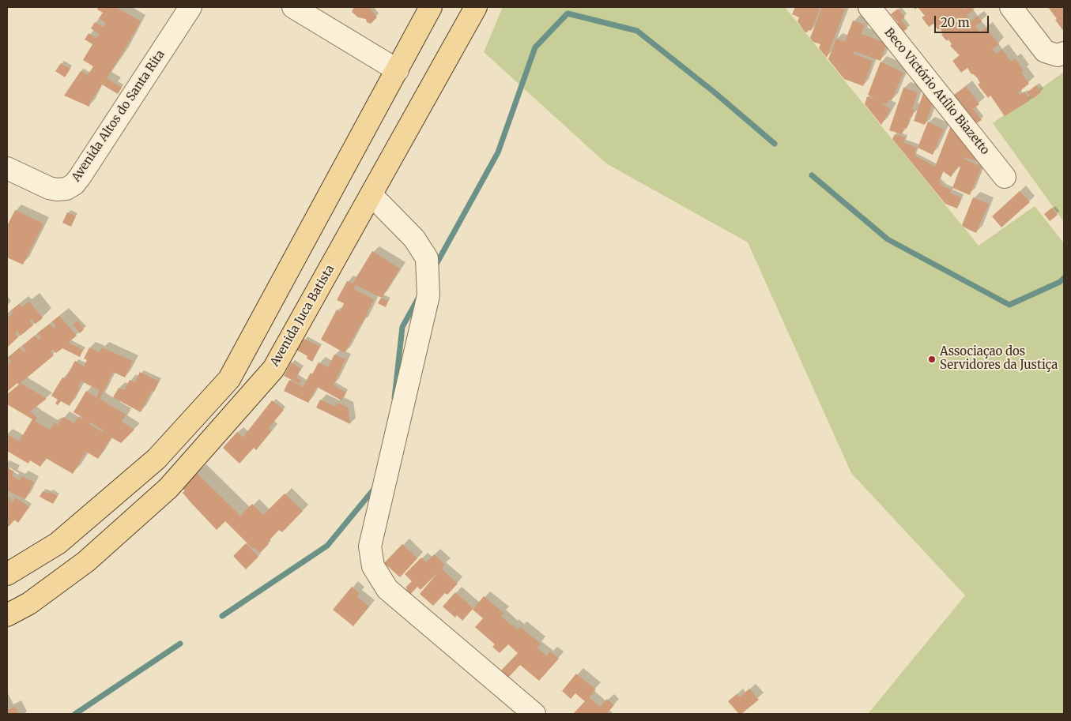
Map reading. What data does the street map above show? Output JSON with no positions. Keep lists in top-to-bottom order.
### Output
{
  "streets": {
    "main road": ["Avenida Juca Batista"],
    "street": ["Beco Victório Atílio Biazetto", "Avenida Altos do Santa Rita"]
  },
  "places": ["Associaçao dos Servidores da Justiça"],
  "scale_bar": "20 m"
}
